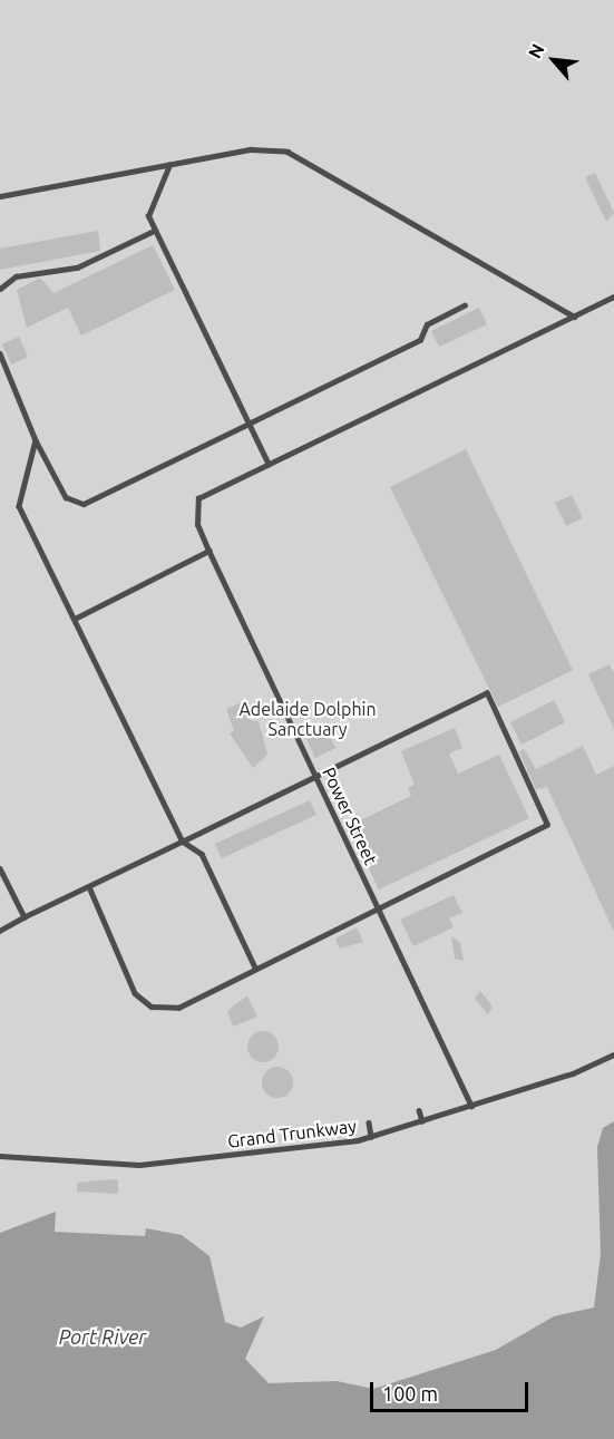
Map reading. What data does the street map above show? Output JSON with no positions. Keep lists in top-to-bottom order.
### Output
{
  "streets": {
    "lane": ["Power Street", "Grand Trunkway"]
  },
  "crossings": [
    ["Power Street", "Grand Trunkway"]
  ],
  "water": ["Port River"],
  "parks": ["Adelaide Dolphin Sanctuary"],
  "scale_bar": "100 m",
  "north": "top left"
}
